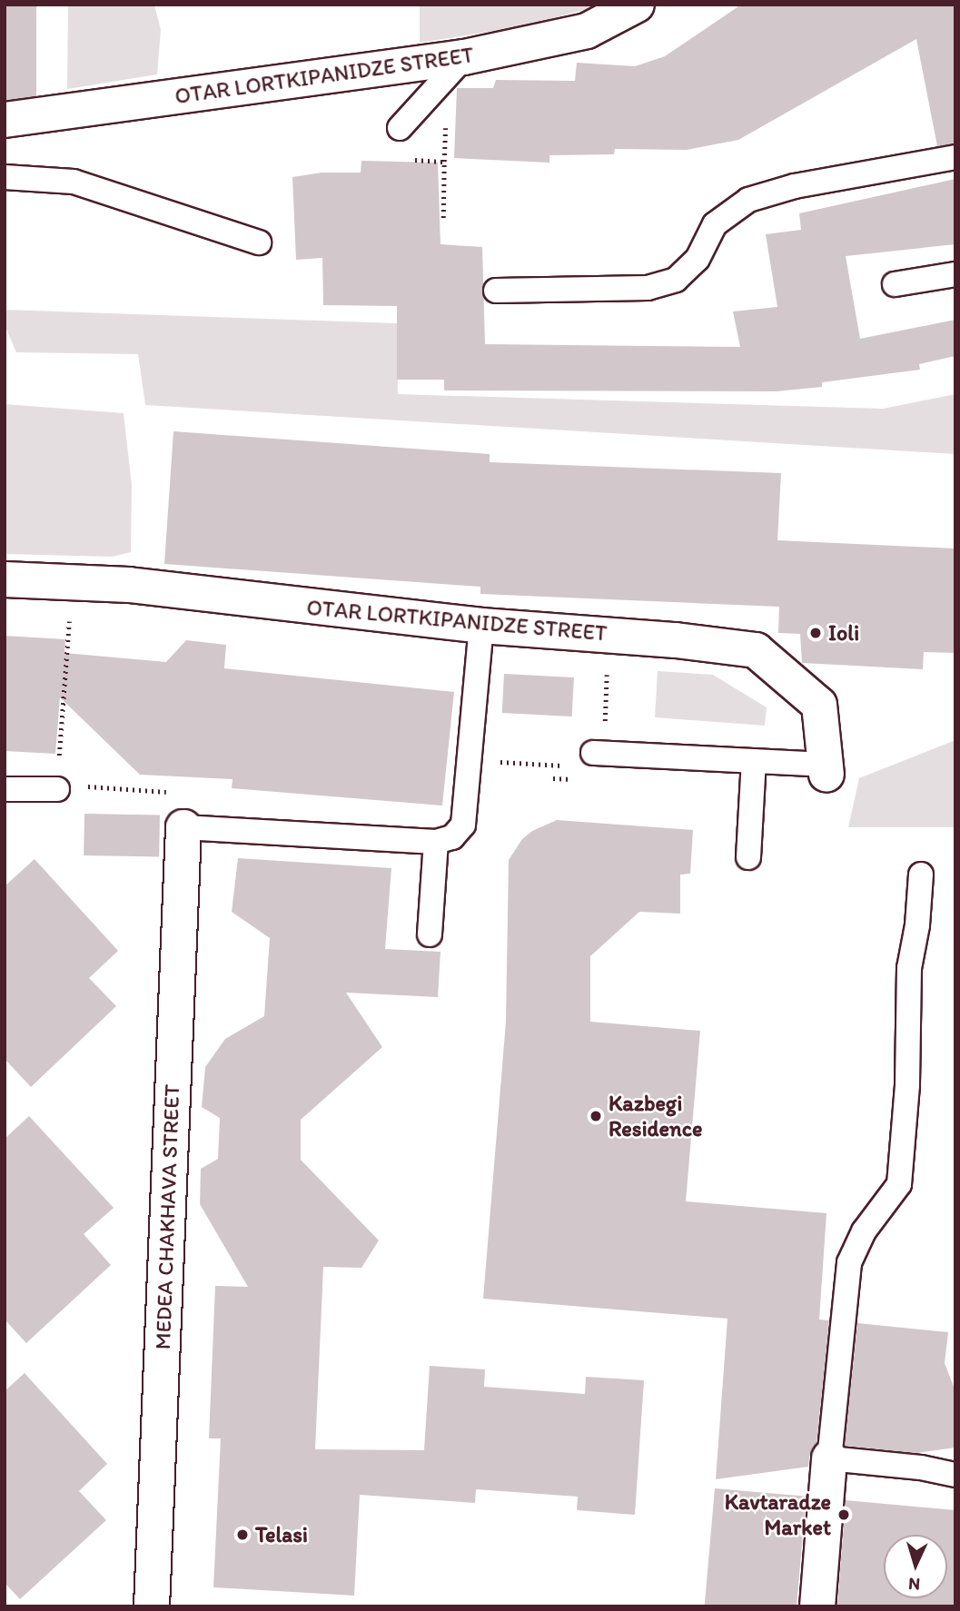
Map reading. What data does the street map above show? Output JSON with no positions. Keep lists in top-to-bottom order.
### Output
{
  "streets": {
    "street": ["OTAR LORTKIPANIDZE STREET", "MEDEA CHAKHAVA STREET"]
  },
  "places": [
    "Ioli",
    "Kazbegi Residence",
    "Kavtaradze Market",
    "Telasi"
  ],
  "north": "bottom"
}
